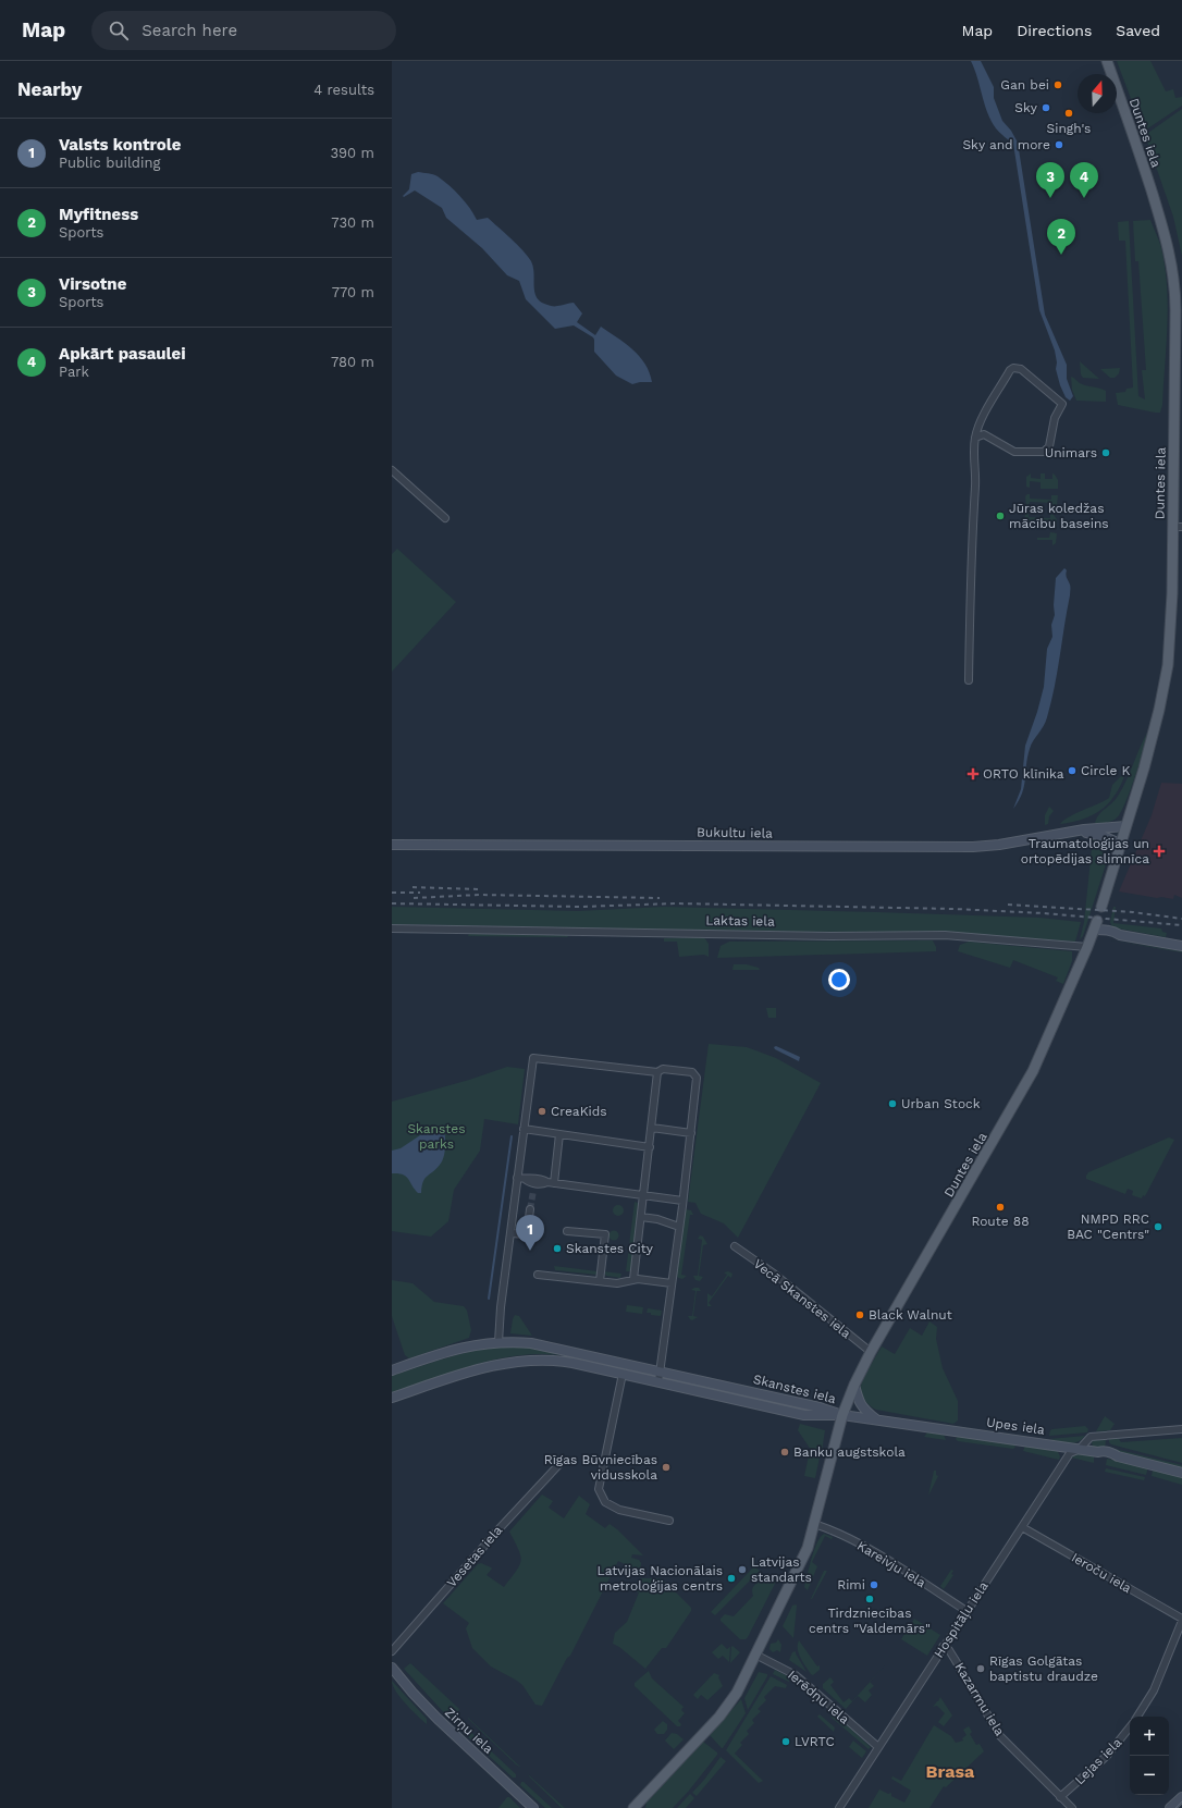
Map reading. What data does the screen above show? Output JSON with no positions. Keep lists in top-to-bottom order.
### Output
{
  "streets": {
    "main road": ["Duntes iela"],
    "street": [
      "Bukultu iela",
      "Laktas iela",
      "Vecā Skanstes iela",
      "Skanstes iela",
      "Upes iela",
      "Vesetas iela",
      "Kareivju iela",
      "Ieroču iela",
      "Hospitāļu iela",
      "Ierēdņu iela",
      "Kazarmu iela",
      "Zirņu iela",
      "Lejas iela"
    ]
  },
  "crossings": [
    ["Duntes iela", "Bukultu iela"],
    ["Duntes iela", "Laktas iela"],
    ["Duntes iela", "Vecā Skanstes iela"],
    ["Duntes iela", "Skanstes iela"],
    ["Duntes iela", "Upes iela"],
    ["Duntes iela", "Kareivju iela"],
    ["Duntes iela", "Ierēdņu iela"],
    ["Skanstes iela", "Upes iela"],
    ["Upes iela", "Hospitāļu iela"],
    ["Kareivju iela", "Hospitāļu iela"],
    ["Ieroču iela", "Hospitāļu iela"],
    ["Hospitāļu iela", "Ierēdņu iela"],
    ["Hospitāļu iela", "Kazarmu iela"],
    ["Kazarmu iela", "Lejas iela"]
  ],
  "districts": ["Brasa"],
  "parks": ["Skanstes parks"],
  "places": {
    "other": [
      "Gan bei",
      "Sky",
      "Singh's",
      "Sky and more",
      "Unimars",
      "Jūras koledžas mācību baseins",
      "Circle K",
      "Urban Stock",
      "CreaKids",
      "Route 88",
      "NMPD RRC BAC \"Centrs\"",
      "Skanstes City",
      "Black Walnut",
      "Banku augstskola",
      "Rīgas Būvniecības vidusskola",
      "Latvijas standarts",
      "Latvijas Nacionālais metroloģijas centrs",
      "Rimi",
      "Tirdzniecības centrs \"Valdemārs\"",
      "Rīgas Golgātas baptistu draudze",
      "LVRTC"
    ],
    "health": ["ORTO klīnika", "Traumatoloģijas un ortopēdijas slimnīca"]
  },
  "north": "top",
  "page": {
    "header": "Map",
    "search": "Search here",
    "nav": ["Map", "Directions", "Saved"],
    "heading": ["Nearby", "4 results"],
    "list": [
      {
        "mark": "1",
        "name": "Valsts kontrole",
        "note": "Public building",
        "value": "390 m"
      },
      {
        "mark": "2",
        "name": "Myfitness",
        "note": "Sports",
        "value": "730 m"
      },
      {
        "mark": "3",
        "name": "Virsotne",
        "note": "Sports",
        "value": "770 m"
      },
      {
        "mark": "4",
        "name": "Apkārt pasaulei",
        "note": "Park",
        "value": "780 m"
      }
    ],
    "pins": [
      "3",
      "4",
      "2",
      "1"
    ],
    "map_buttons": ["+", "−"]
  }
}
